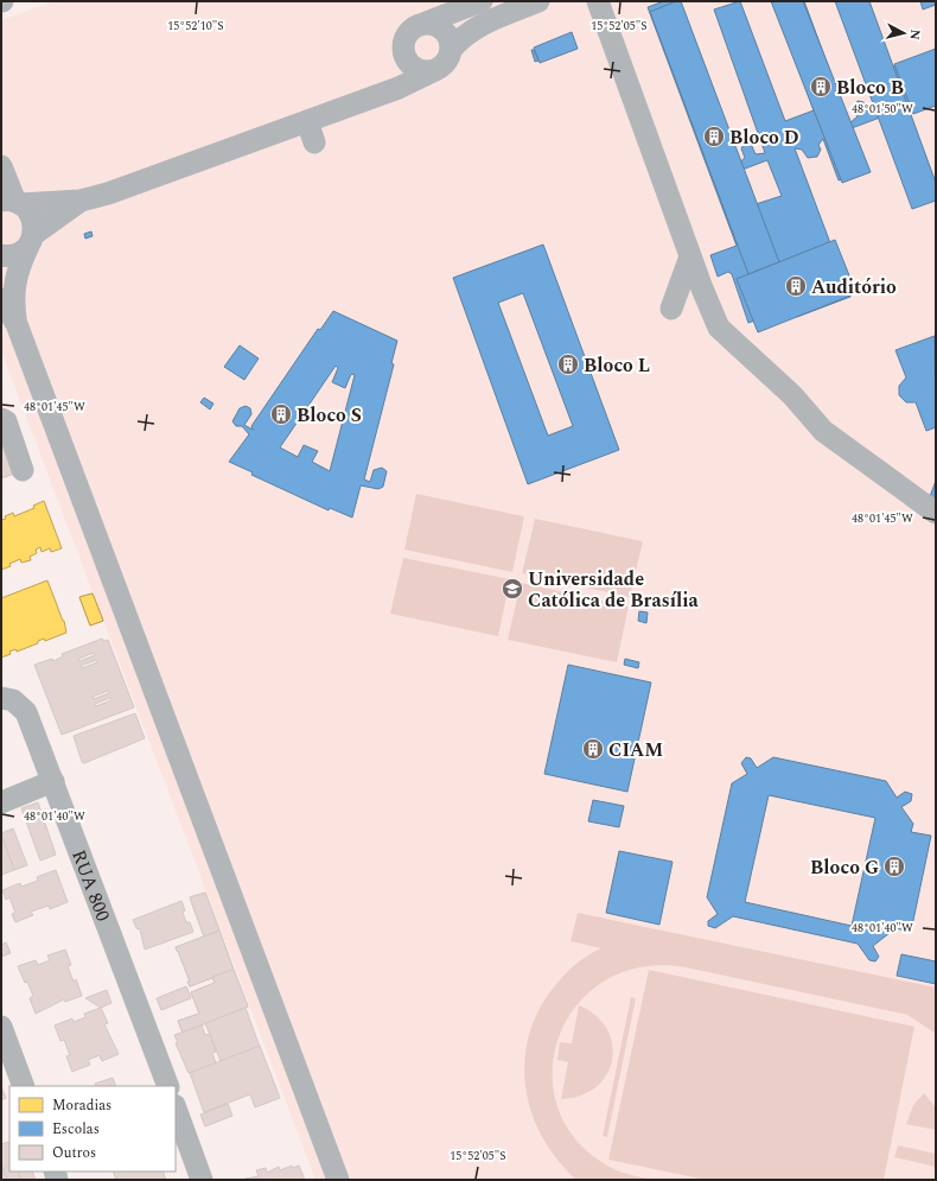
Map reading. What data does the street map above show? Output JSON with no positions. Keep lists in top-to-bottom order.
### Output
{
  "streets": {
    "street": ["RUA 800"]
  },
  "places": {
    "building": [
      "Bloco B",
      "Bloco D",
      "Auditório",
      "Bloco L",
      "Bloco S",
      "CIAM",
      "Bloco G"
    ],
    "school or university": ["Universidade Católica de Brasília"]
  },
  "legend": ["Moradias", "Escolas", "Outros"],
  "north": "right",
  "coordinates": [
    "15°52'10\"S",
    "15°52'05\"S",
    "48°01'50\"W",
    "48°01'45\"W",
    "48°01'40\"W"
  ]
}
